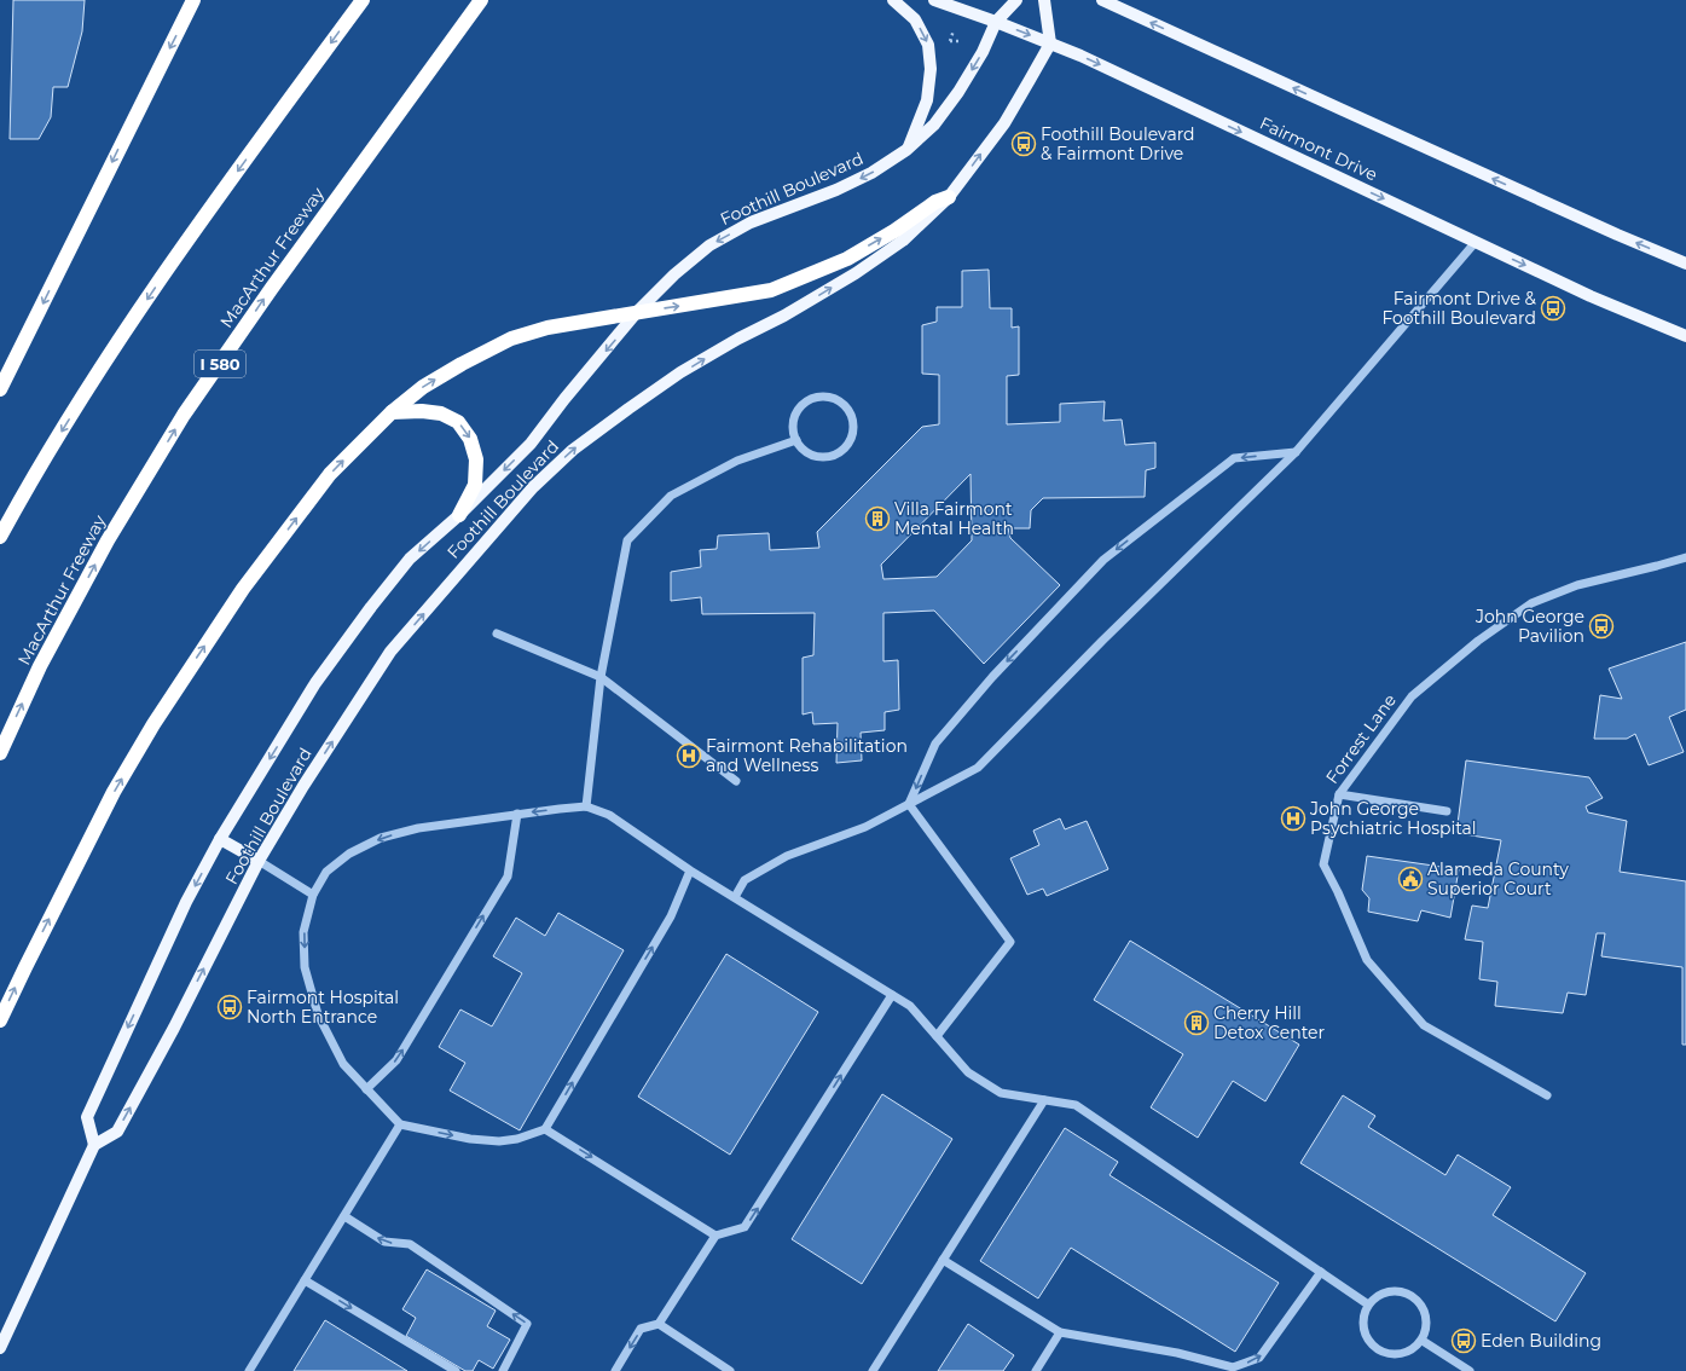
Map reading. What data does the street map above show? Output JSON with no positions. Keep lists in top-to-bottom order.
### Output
{
  "streets": {
    "highway": ["MacArthur Freeway", "I 580"],
    "main road": ["Fairmont Drive", "Foothill Boulevard"],
    "lane": ["Forrest Lane"]
  },
  "crossings": [
    ["Fairmont Drive", "Foothill Boulevard"]
  ],
  "places": {
    "bus stop": [
      "Foothill Boulevard & Fairmont Drive",
      "Fairmont Drive & Foothill Boulevard",
      "John George Pavilion",
      "Fairmont Hospital North Entrance",
      "Eden Building"
    ],
    "building": ["Villa Fairmont Mental Health", "Cherry Hill Detox Center"],
    "hospital": ["Fairmont Rehabilitation and Wellness", "John George Psychiatric Hospital"],
    "public building": ["Alameda County Superior Court"]
  }
}
